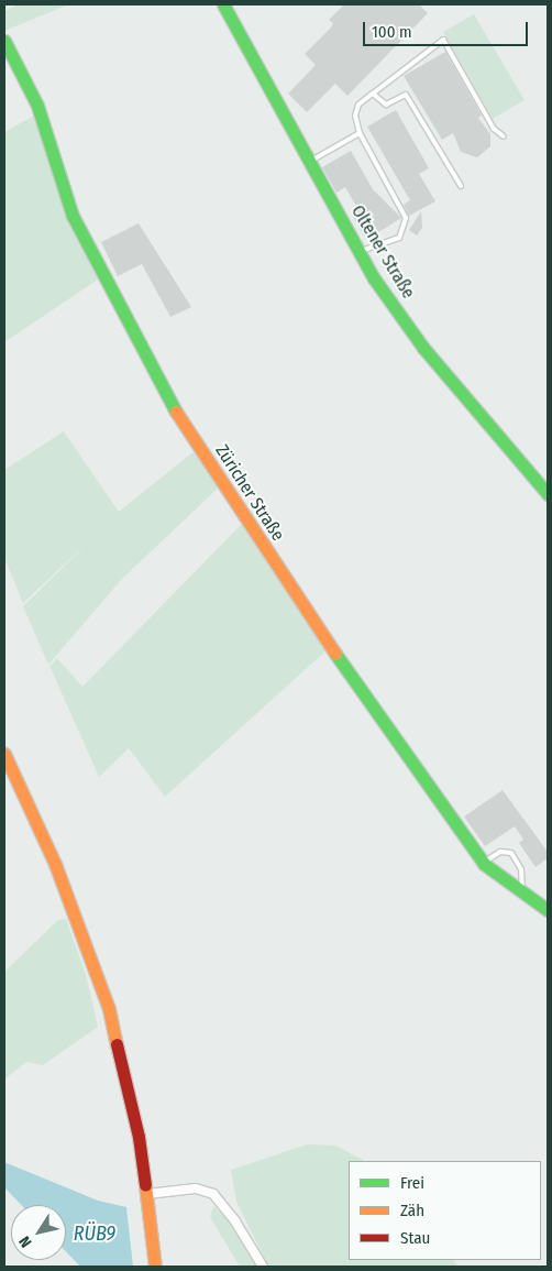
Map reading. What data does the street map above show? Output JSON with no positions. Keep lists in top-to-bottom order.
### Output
{
  "streets": {
    "street": ["Oltener Straße", "Züricher Straße"]
  },
  "water": ["RÜB9"],
  "legend": ["Frei", "Zäh", "Stau"],
  "scale_bar": "100 m",
  "north": "bottom left"
}
